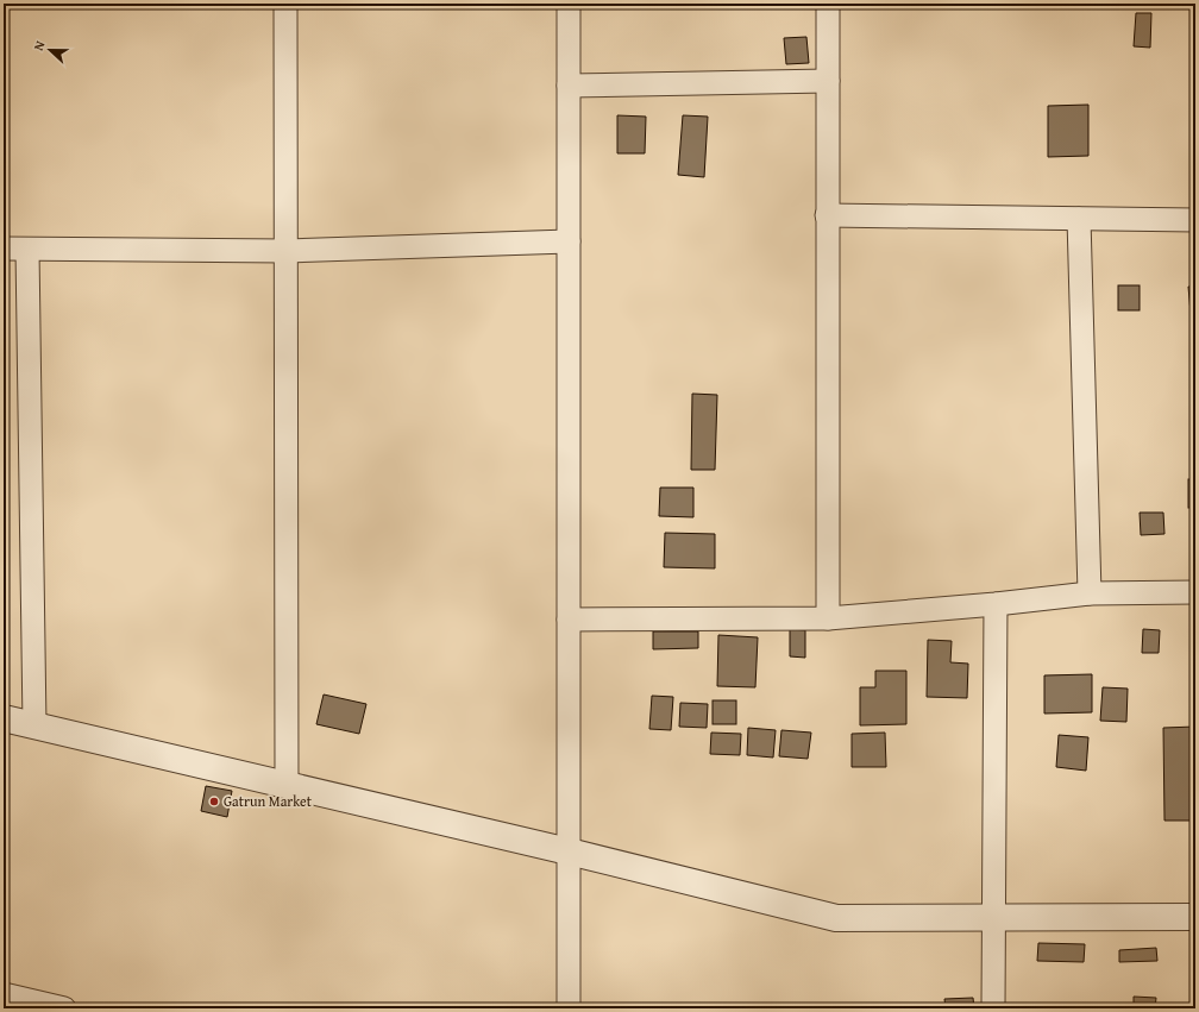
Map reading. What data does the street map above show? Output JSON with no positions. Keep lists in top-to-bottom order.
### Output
{
  "places": ["Gatrun Market"],
  "north": "left"
}
